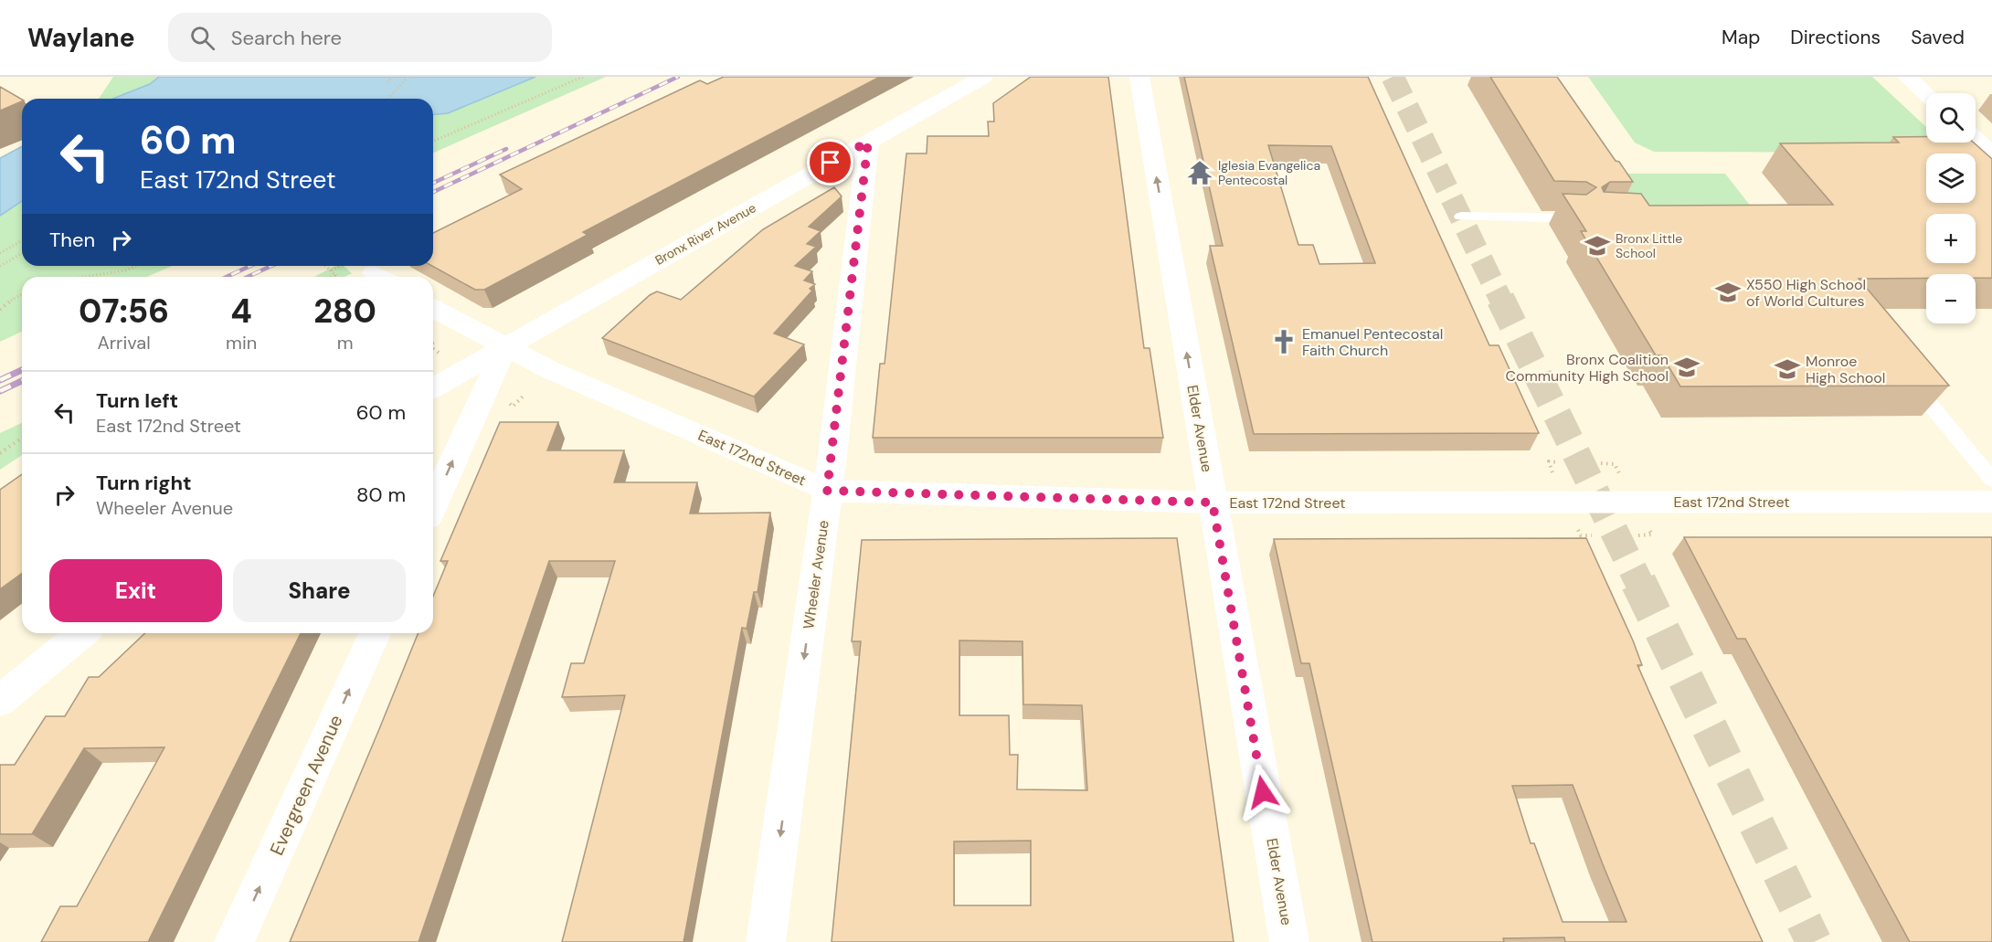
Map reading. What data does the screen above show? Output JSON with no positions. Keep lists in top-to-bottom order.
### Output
{
  "streets": {
    "street": [
      "Bronx River Avenue",
      "Elder Avenue",
      "East 172nd Street",
      "Wheeler Avenue",
      "Evergreen Avenue"
    ]
  },
  "crossings": [
    ["Bronx River Avenue", "East 172nd Street"],
    ["Bronx River Avenue", "Wheeler Avenue"],
    ["Elder Avenue", "East 172nd Street"],
    ["East 172nd Street", "Wheeler Avenue"]
  ],
  "one_way": ["Elder Avenue", "Wheeler Avenue", "Evergreen Avenue"],
  "places": {
    "temple": ["Iglesia Evangelica Pentecostal"],
    "school or university": [
      "Bronx Little School",
      "X550 High School of World Cultures",
      "Bronx Coalition Community High School",
      "Monroe High School"
    ],
    "church": ["Emanuel Pentecostal Faith Church"]
  },
  "page": {
    "header": "Waylane",
    "search": "Search here",
    "nav": ["Map", "Directions", "Saved"],
    "map_buttons": ["+", "−"],
    "turn": ["60 m", "East 172nd Street"],
    "then": "Then",
    "eta": [
      "07:56",
      "Arrival",
      "4",
      "min",
      "280",
      "m"
    ],
    "list": [
      {
        "name": "Turn left",
        "note": "East 172nd Street",
        "value": "60 m"
      },
      {
        "name": "Turn right",
        "note": "Wheeler Avenue",
        "value": "80 m"
      }
    ],
    "buttons": ["Exit", "Share"]
  }
}
